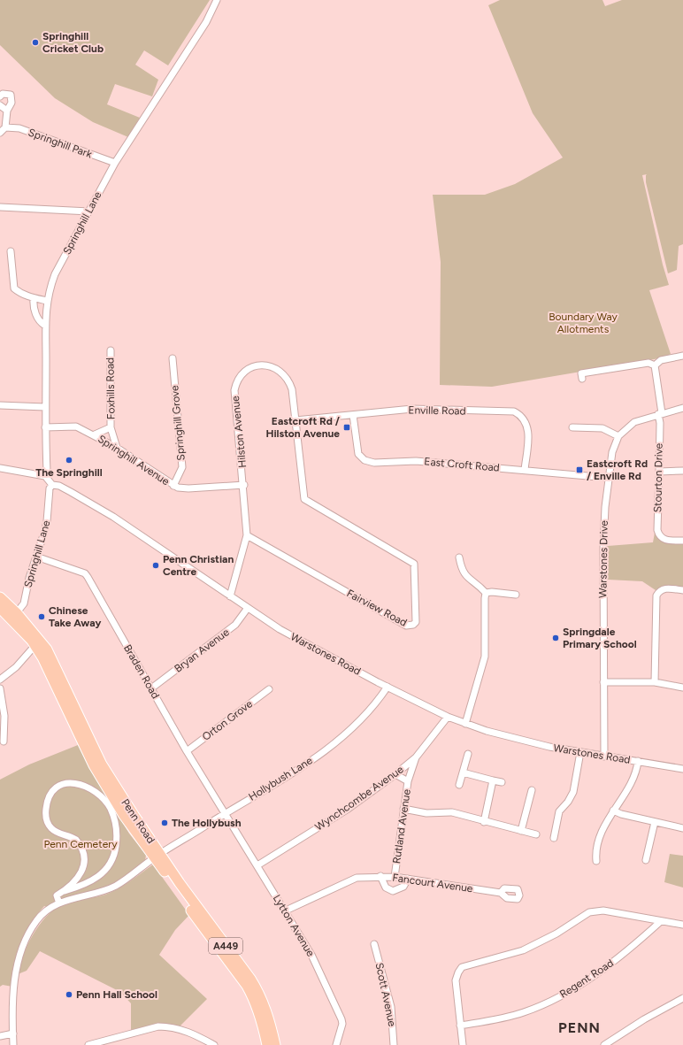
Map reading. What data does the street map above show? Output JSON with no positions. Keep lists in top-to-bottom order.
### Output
{
  "streets": {
    "highway": ["Penn Road", "A449"],
    "street": [
      "Springhill Park",
      "Springhill Lane",
      "Foxhills Road",
      "Enville Road",
      "Springhill Grove",
      "Hilston Avenue",
      "Springhill Avenue",
      "East Croft Road",
      "Stourton Drive",
      "Warstones Drive",
      "Fairview Road",
      "Bryan Avenue",
      "Warstones Road",
      "Braden Road",
      "Orton Grove",
      "Hollybush Lane",
      "Wynchcombe Avenue",
      "Rutland Avenue",
      "Fancourt Avenue",
      "Lytton Avenue",
      "Regent Road",
      "Scott Avenue"
    ]
  },
  "crossings": [
    ["Springhill Park", "Springhill Lane"],
    ["Springhill Lane", "Springhill Avenue"],
    ["Springhill Lane", "Warstones Road"],
    ["Springhill Lane", "Braden Road"],
    ["Springhill Lane", "Penn Road"],
    ["Foxhills Road", "Springhill Avenue"],
    ["Enville Road", "Hilston Avenue"],
    ["Enville Road", "East Croft Road"],
    ["Springhill Grove", "Springhill Avenue"],
    ["Hilston Avenue", "Springhill Avenue"],
    ["Hilston Avenue", "Fairview Road"],
    ["Hilston Avenue", "Warstones Road"],
    ["East Croft Road", "Warstones Drive"],
    ["Stourton Drive", "Warstones Drive"],
    ["Warstones Drive", "Warstones Road"],
    ["Bryan Avenue", "Warstones Road"],
    ["Bryan Avenue", "Braden Road"],
    ["Warstones Road", "Hollybush Lane"],
    ["Warstones Road", "Wynchcombe Avenue"],
    ["Braden Road", "Orton Grove"],
    ["Braden Road", "Hollybush Lane"],
    ["Braden Road", "Lytton Avenue"],
    ["Hollybush Lane", "Penn Road"],
    ["Hollybush Lane", "Lytton Avenue"],
    ["Wynchcombe Avenue", "Rutland Avenue"],
    ["Wynchcombe Avenue", "Lytton Avenue"],
    ["Rutland Avenue", "Fancourt Avenue"],
    ["Fancourt Avenue", "Lytton Avenue"]
  ],
  "districts": ["PENN"],
  "parks": ["Boundary Way Allotments", "Penn Cemetery"],
  "places": {
    "other": [
      "Springhill Cricket Club",
      "The Springhill",
      "Penn Christian Centre",
      "Chinese Take Away",
      "Springdale Primary School",
      "The Hollybush",
      "Penn Hall School"
    ],
    "transit": ["Eastcroft Rd / Hilston Avenue", "Eastcroft Rd / Enville Rd"]
  }
}
